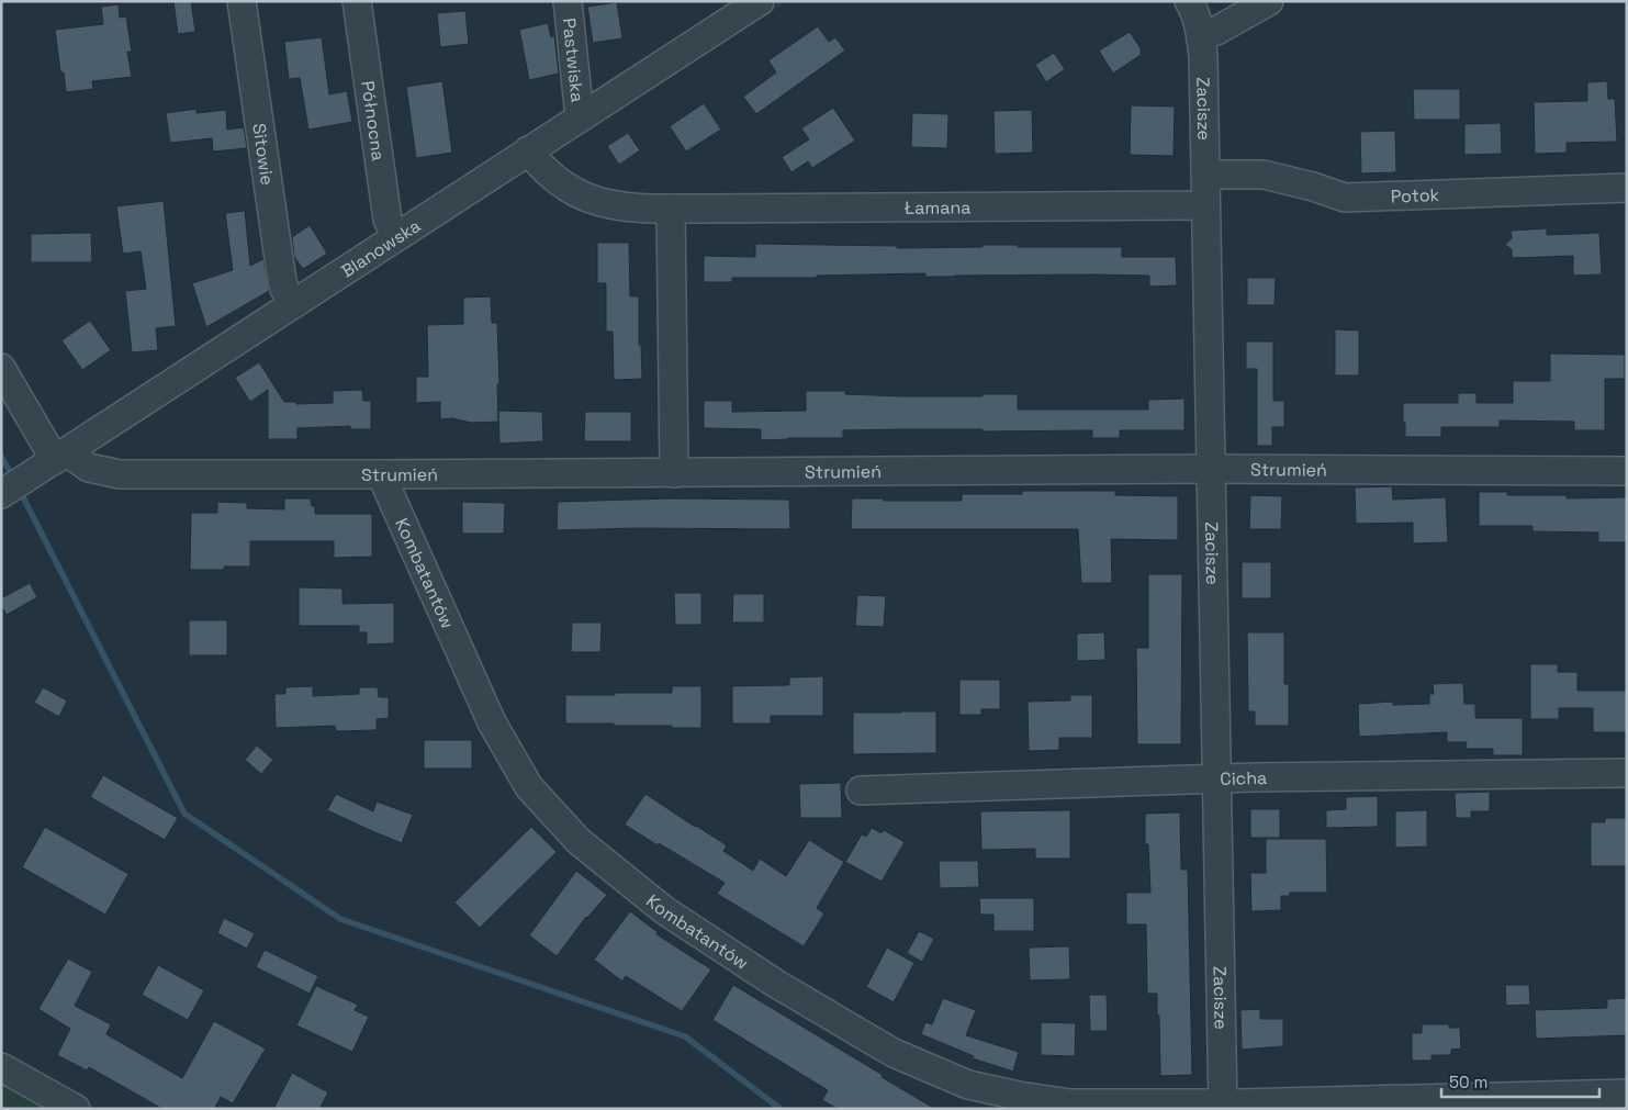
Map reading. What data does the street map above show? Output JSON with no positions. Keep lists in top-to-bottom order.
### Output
{
  "streets": {
    "street": [
      "Pastwiska",
      "Zacisze",
      "Północna",
      "Sitowie",
      "Potok",
      "Łamana",
      "Blanowska",
      "Strumień",
      "Kombatantów",
      "Cicha"
    ]
  },
  "crossings": [
    ["Pastwiska", "Blanowska"],
    ["Zacisze", "Potok"],
    ["Zacisze", "Łamana"],
    ["Zacisze", "Strumień"],
    ["Zacisze", "Kombatantów"],
    ["Zacisze", "Cicha"],
    ["Północna", "Blanowska"],
    ["Sitowie", "Blanowska"],
    ["Łamana", "Blanowska"],
    ["Blanowska", "Strumień"],
    ["Strumień", "Kombatantów"]
  ],
  "scale_bar": "50 m"
}
